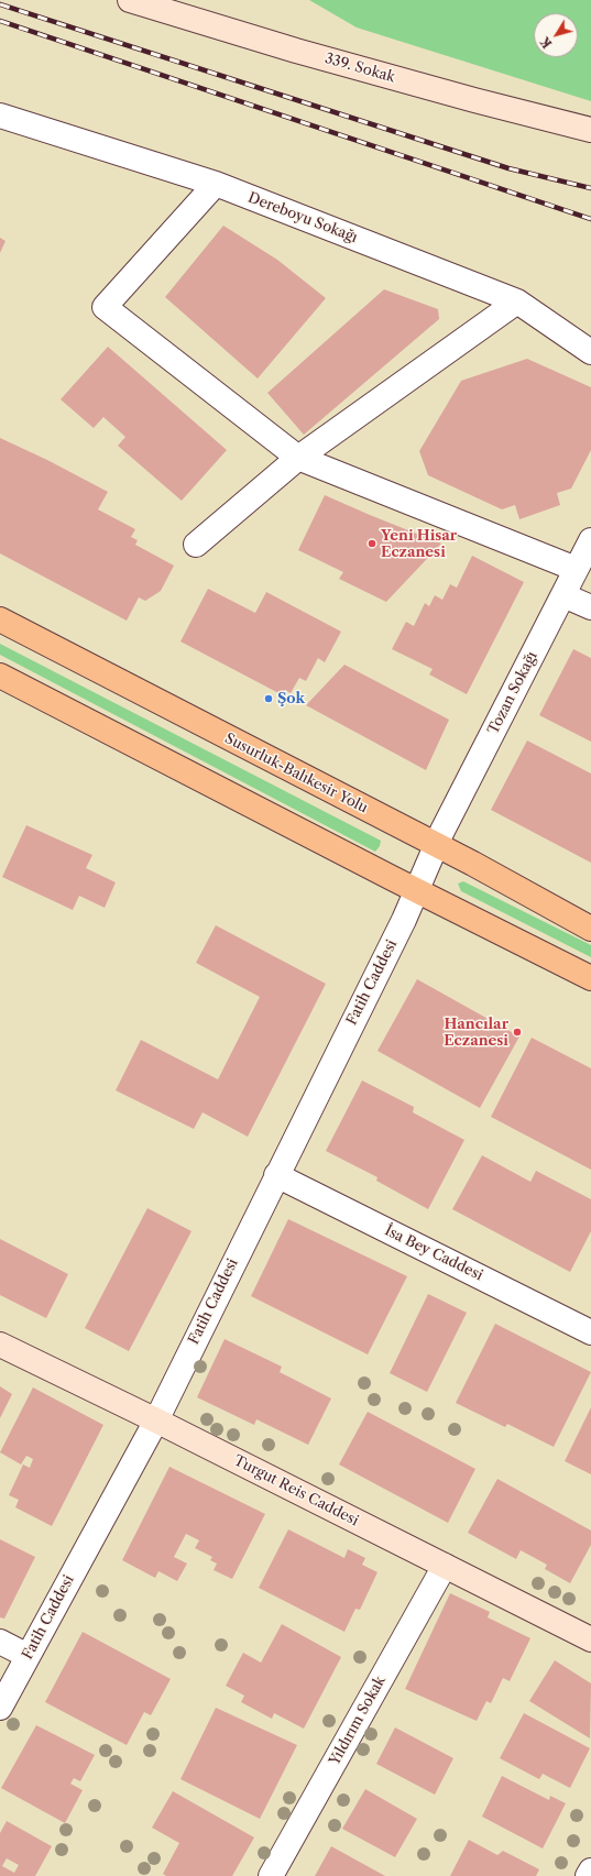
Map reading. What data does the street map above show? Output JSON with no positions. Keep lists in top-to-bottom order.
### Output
{
  "streets": {
    "highway": ["Susurluk-Balıkesir Yolu"],
    "street": [
      "339. Sokak",
      "Dereboyu Sokağı",
      "Tozan Sokağı",
      "Fatih Caddesi",
      "İsa Bey Caddesi",
      "Turgut Reis Caddesi",
      "Yıldırım Sokak"
    ]
  },
  "crossings": [
    ["Tozan Sokağı", "Susurluk-Balıkesir Yolu"],
    ["Tozan Sokağı", "Fatih Caddesi"],
    ["Fatih Caddesi", "İsa Bey Caddesi"],
    ["Fatih Caddesi", "Turgut Reis Caddesi"],
    ["Turgut Reis Caddesi", "Yıldırım Sokak"]
  ],
  "places": ["Yeni Hisar Eczanesi", "Şok", "Hancılar Eczanesi"],
  "north": "bottom left"
}
